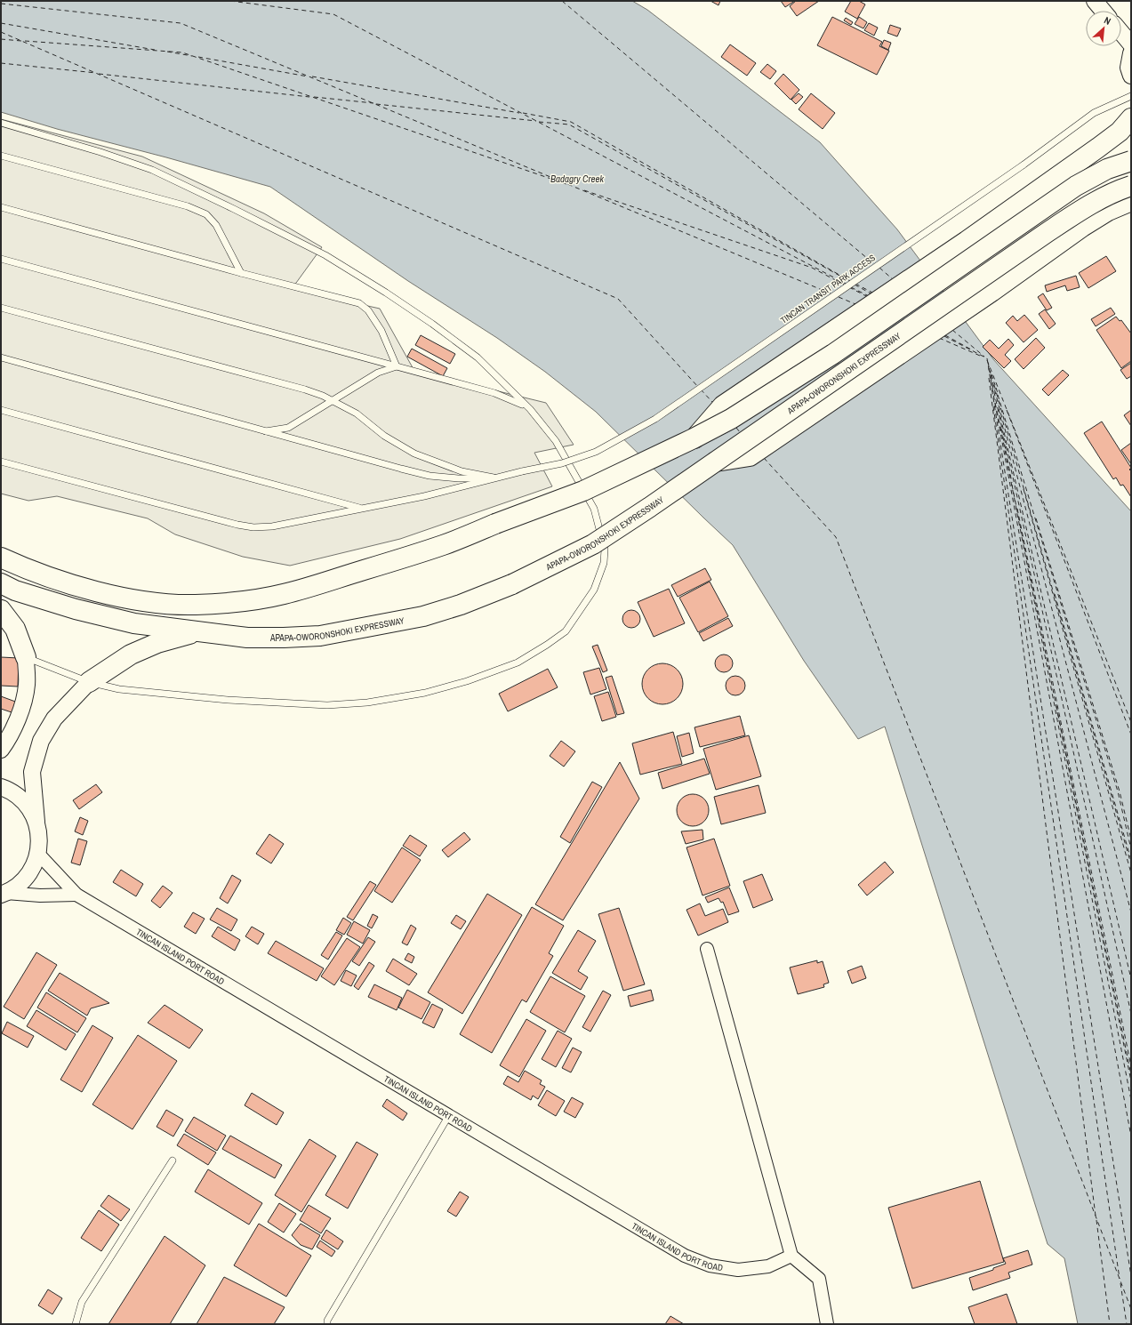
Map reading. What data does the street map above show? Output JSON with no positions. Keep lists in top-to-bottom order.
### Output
{
  "streets": {
    "highway": ["APAPA-OWORONSHOKI EXPRESSWAY"],
    "street": ["TINCAN ISLAND PORT ROAD"],
    "lane": ["TINCAN TRANSIT PARK ACCESS"]
  },
  "water": ["Badagry Creek"],
  "north": "top right"
}
